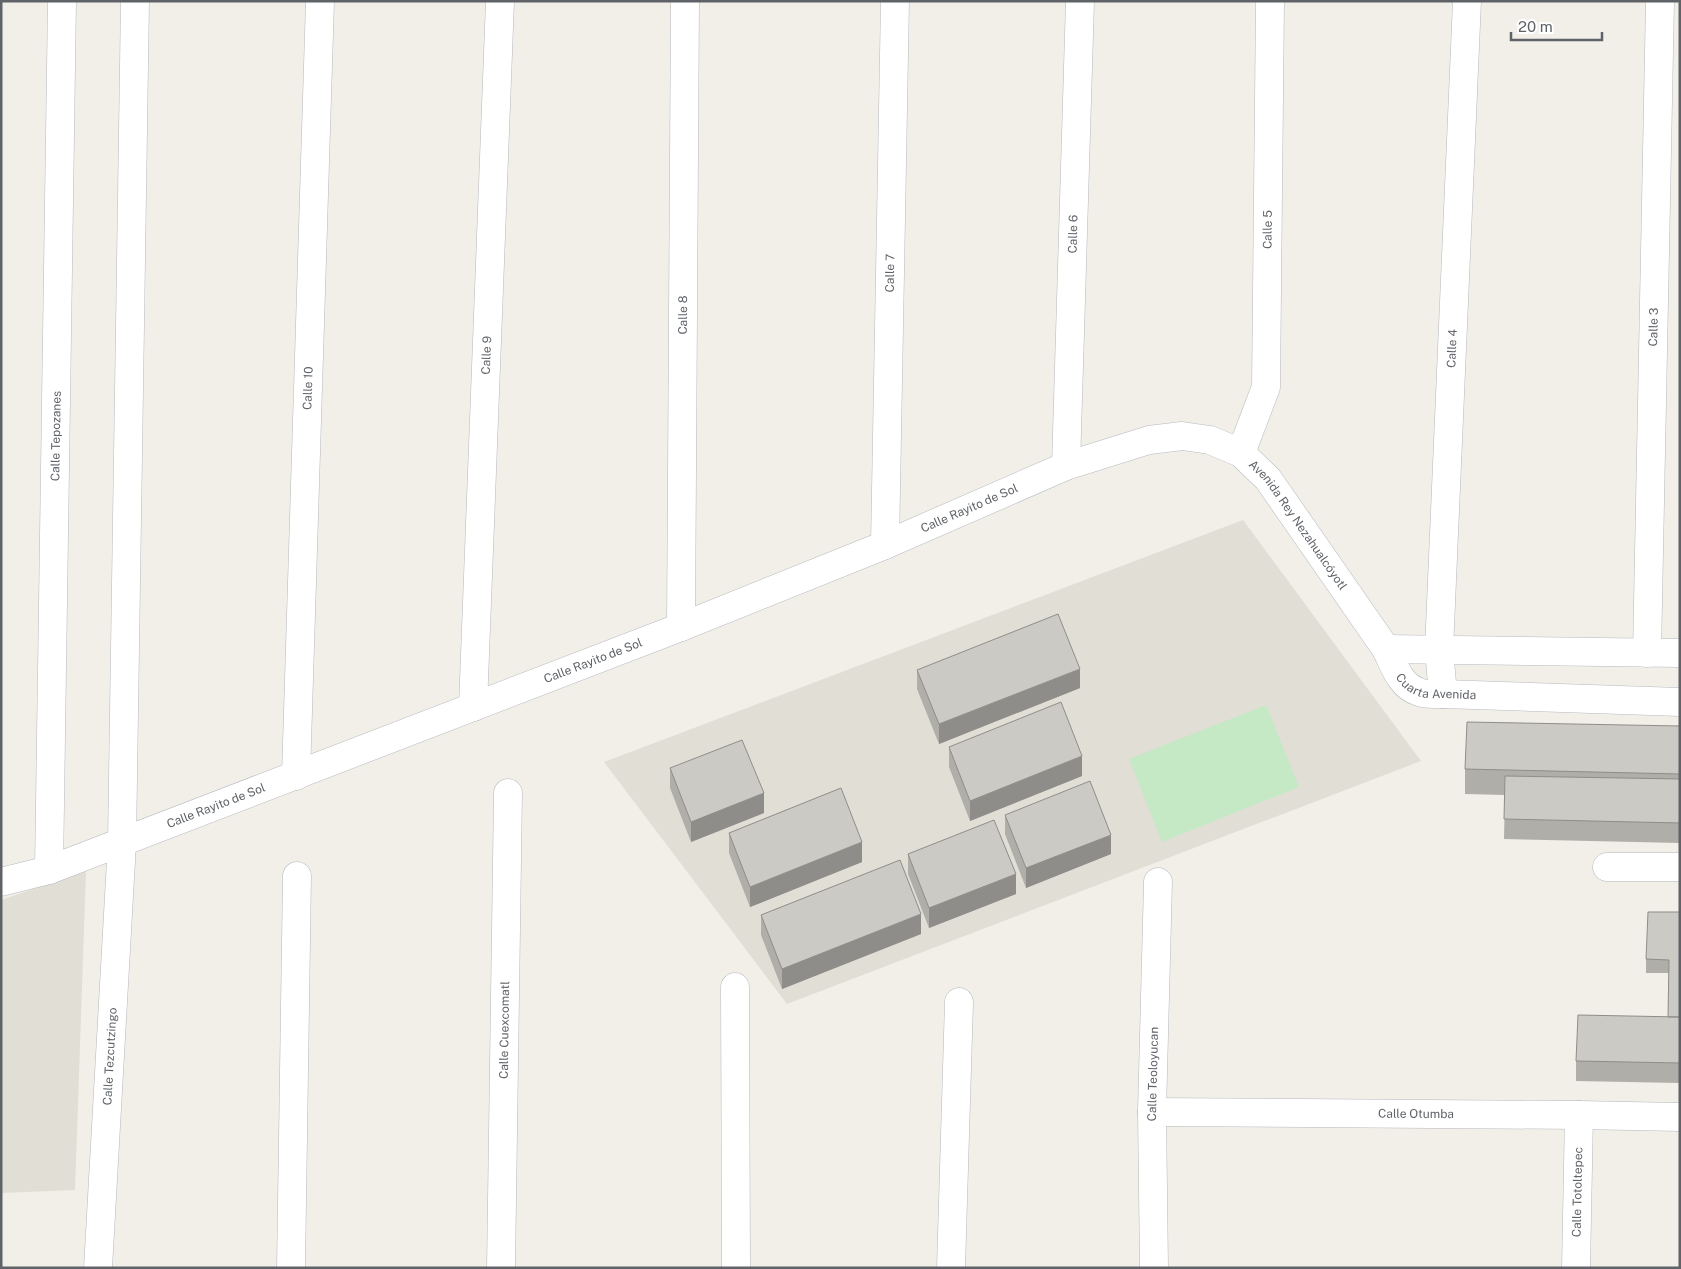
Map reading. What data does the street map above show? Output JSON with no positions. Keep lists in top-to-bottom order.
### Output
{
  "streets": {
    "street": [
      "Calle 5",
      "Calle 6",
      "Calle 7",
      "Calle 8",
      "Calle 3",
      "Calle 4",
      "Calle 9",
      "Calle 10",
      "Calle Tepozanes",
      "Calle Rayito de Sol",
      "Avenida Rey Nezahualcóyotl",
      "Cuarta Avenida",
      "Calle Cuexcomatl",
      "Calle Tezcutzingo",
      "Calle Teoloyucan",
      "Calle Otumba",
      "Calle Totoltepec"
    ]
  },
  "crossings": [
    ["Calle 5", "Avenida Rey Nezahualcóyotl"],
    ["Calle 6", "Calle Rayito de Sol"],
    ["Calle 7", "Calle Rayito de Sol"],
    ["Calle 8", "Calle Rayito de Sol"],
    ["Calle 3", "Cuarta Avenida"],
    ["Calle 4", "Cuarta Avenida"],
    ["Calle 9", "Calle Rayito de Sol"],
    ["Calle 10", "Calle Rayito de Sol"],
    ["Calle Tepozanes", "Calle Rayito de Sol"],
    ["Calle Rayito de Sol", "Avenida Rey Nezahualcóyotl"],
    ["Calle Rayito de Sol", "Calle Tezcutzingo"],
    ["Avenida Rey Nezahualcóyotl", "Cuarta Avenida"],
    ["Calle Teoloyucan", "Calle Otumba"],
    ["Calle Otumba", "Calle Totoltepec"]
  ],
  "scale_bar": "20 m"
}
